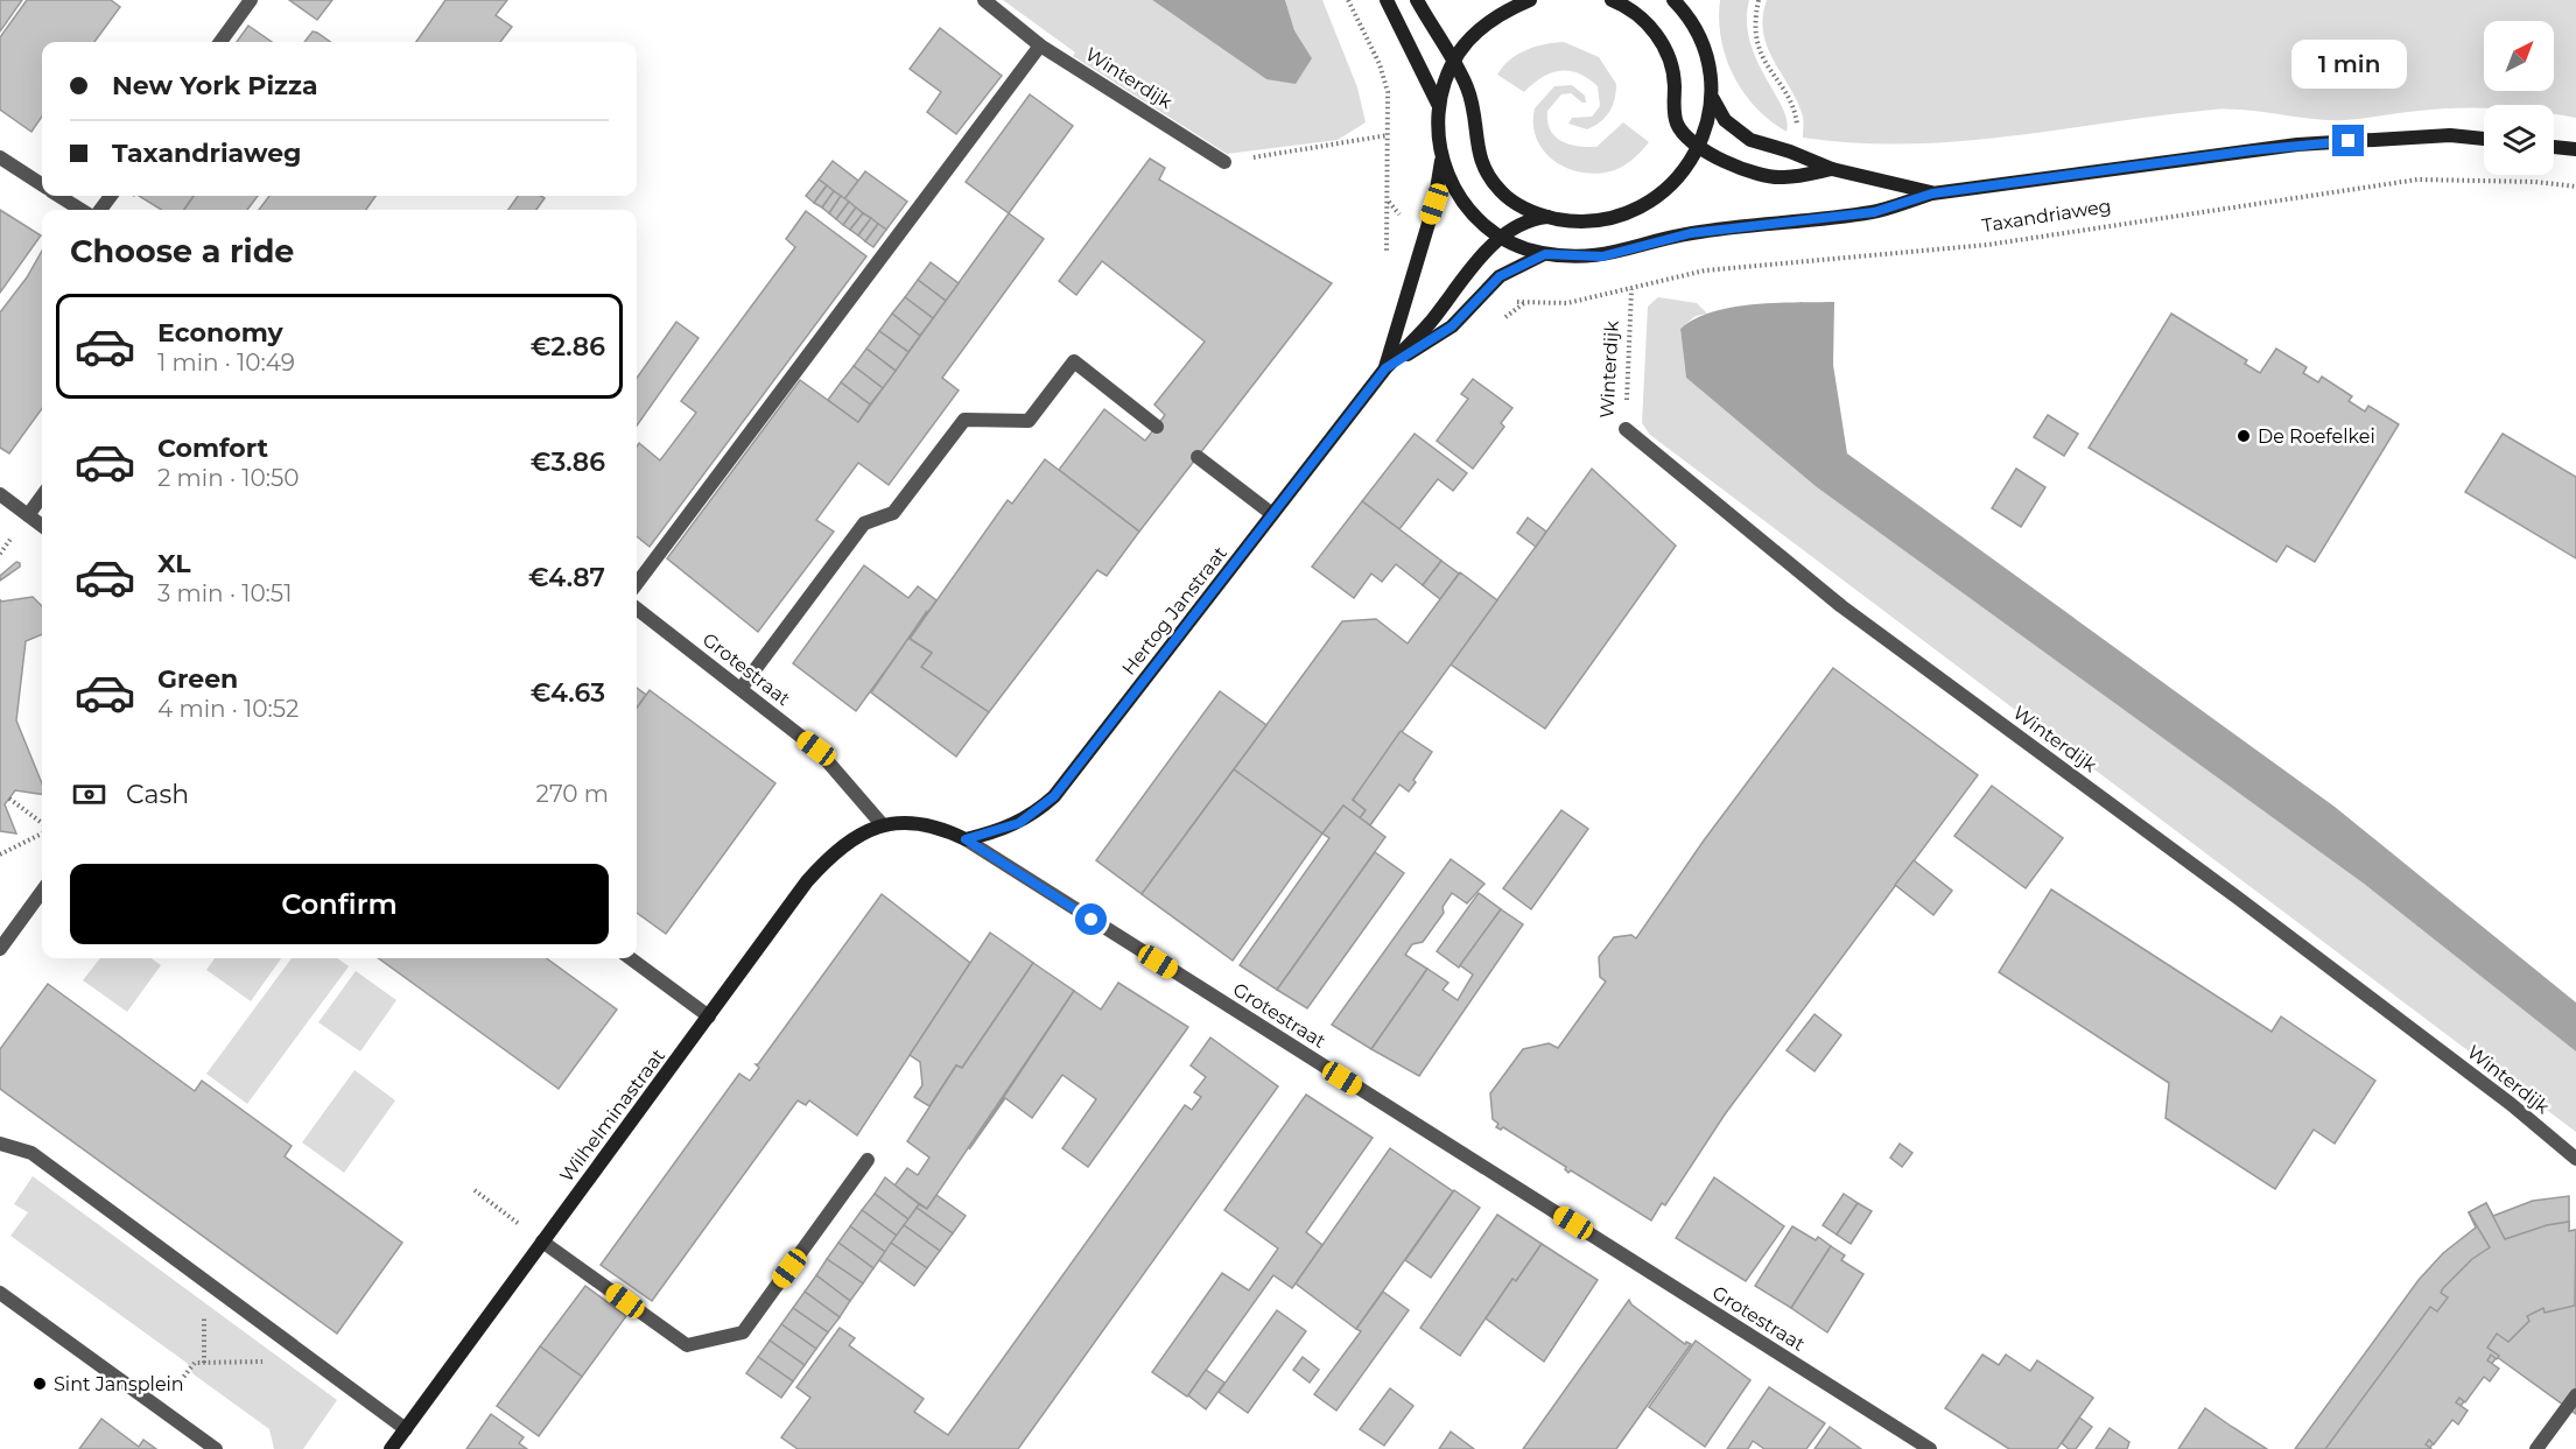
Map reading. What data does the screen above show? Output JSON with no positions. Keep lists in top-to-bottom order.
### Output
{
  "streets": {
    "main road": [
      "Taxandriaweg",
      "Hertog Janstraat",
      "Grotestraat",
      "Wilhelminastraat"
    ],
    "street": ["Winterdijk"]
  },
  "crossings": [
    ["Winterdijk", "Taxandriaweg"],
    ["Taxandriaweg", "Hertog Janstraat"],
    ["Hertog Janstraat", "Grotestraat"],
    ["Grotestraat", "Wilhelminastraat"]
  ],
  "places": ["De Roefelkei", "Sint Jansplein"],
  "north": "top right",
  "page": {
    "bubble": "1 min",
    "banner": ["New York Pizza", "Taxandriaweg"],
    "heading": "Choose a ride",
    "list": [
      {
        "name": "Economy",
        "note": "1 min · 10:49",
        "value": "€2.86"
      },
      {
        "name": "Comfort",
        "note": "2 min · 10:50",
        "value": "€3.86"
      },
      {
        "name": "XL",
        "note": "3 min · 10:51",
        "value": "€4.87"
      },
      {
        "name": "Green",
        "note": "4 min · 10:52",
        "value": "€4.63"
      }
    ],
    "pay": ["Cash", "270 m"],
    "buttons": "Confirm"
  }
}
